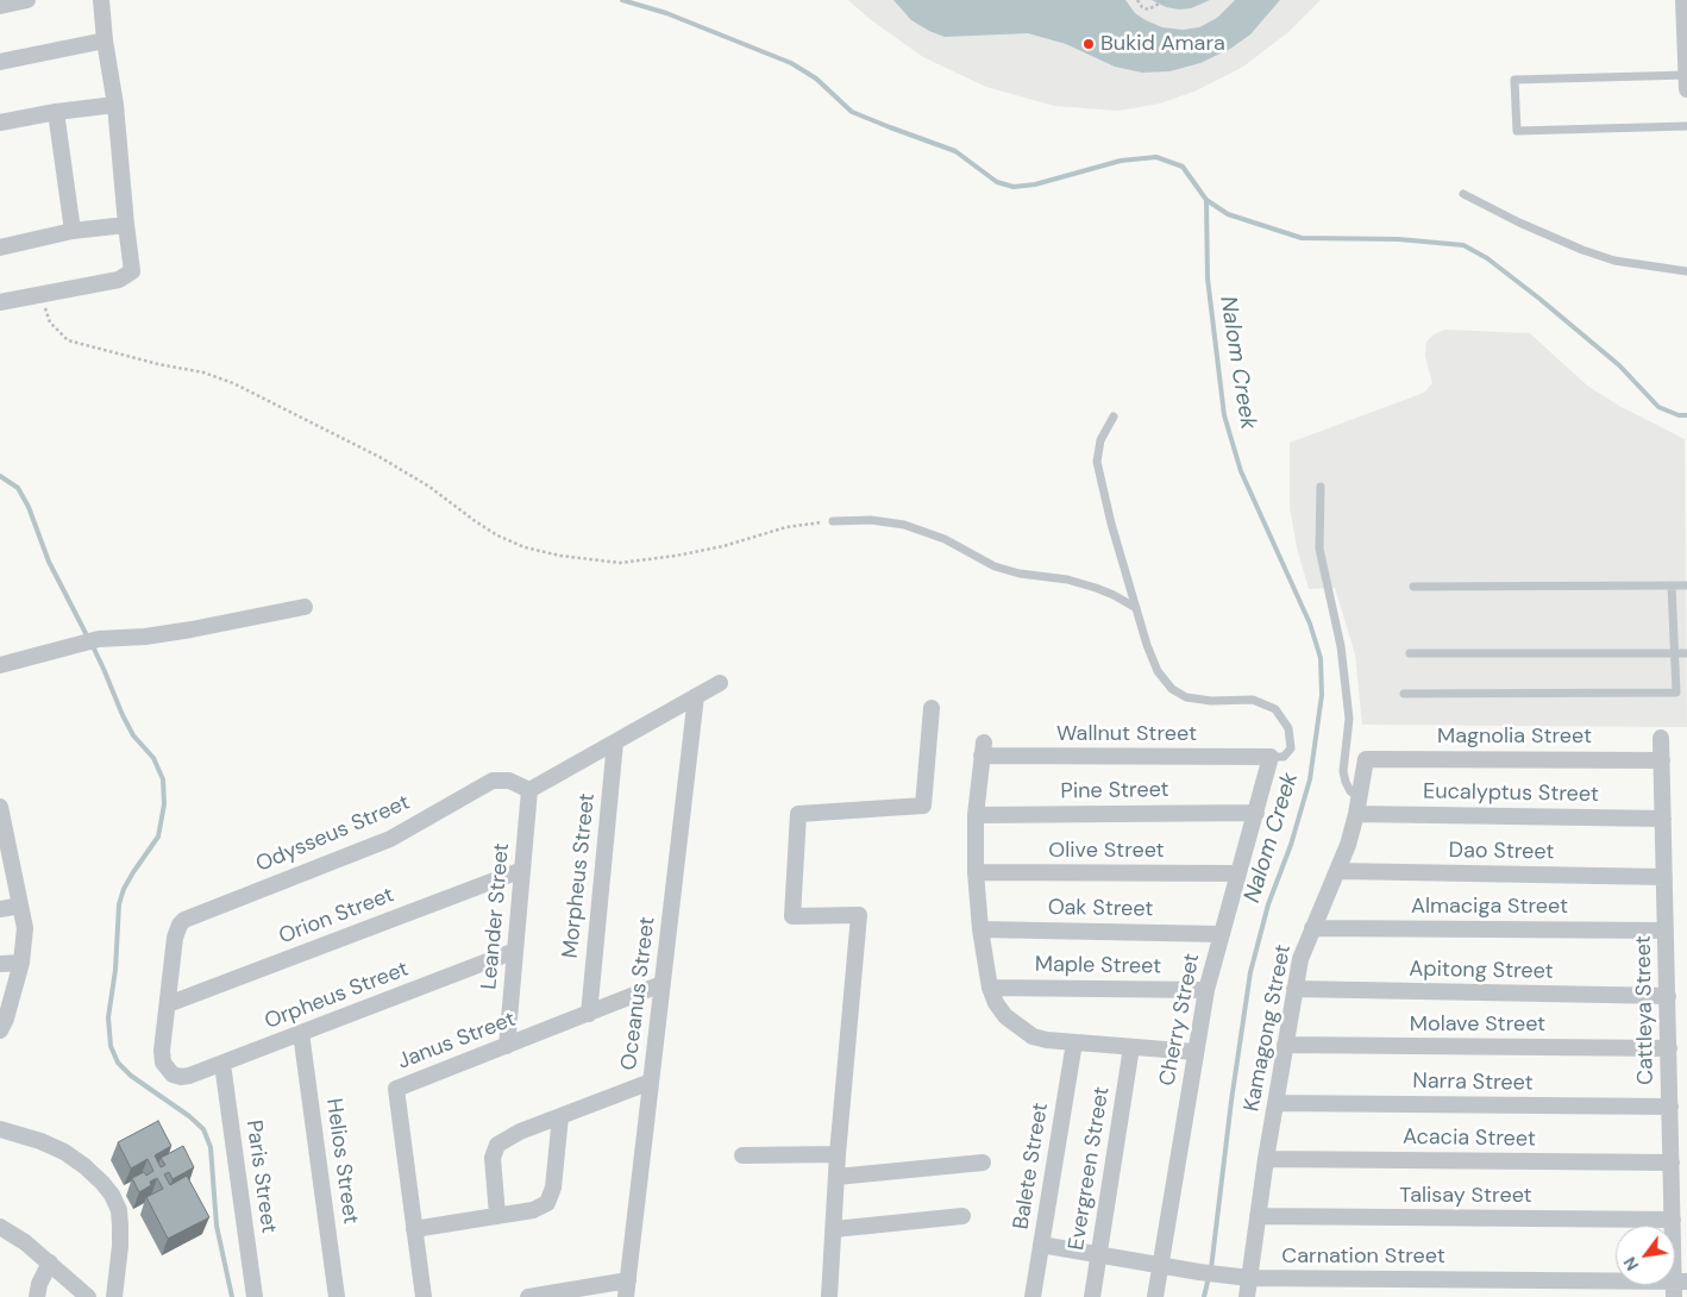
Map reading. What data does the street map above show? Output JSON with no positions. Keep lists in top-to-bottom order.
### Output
{
  "streets": {
    "street": [
      "Wallnut Street",
      "Magnolia Street",
      "Pine Street",
      "Eucalyptus Street",
      "Odysseus Street",
      "Olive Street",
      "Dao Street",
      "Morpheus Street",
      "Almaciga Street",
      "Oak Street",
      "Orion Street",
      "Leander Street",
      "Maple Street",
      "Apitong Street",
      "Oceanus Street",
      "Orpheus Street",
      "Cattleya Street",
      "Cherry Street",
      "Molave Street",
      "Kamagong Street",
      "Janus Street",
      "Narra Street",
      "Acacia Street",
      "Helios Street",
      "Balete Street",
      "Evergreen Street",
      "Paris Street",
      "Talisay Street",
      "Carnation Street"
    ]
  },
  "crossings": [
    ["Wallnut Street", "Pine Street"],
    ["Wallnut Street", "Cherry Street"],
    ["Magnolia Street", "Cattleya Street"],
    ["Magnolia Street", "Kamagong Street"],
    ["Pine Street", "Cherry Street"],
    ["Eucalyptus Street", "Cattleya Street"],
    ["Eucalyptus Street", "Kamagong Street"],
    ["Odysseus Street", "Orion Street"],
    ["Odysseus Street", "Leander Street"],
    ["Odysseus Street", "Orpheus Street"],
    ["Olive Street", "Cherry Street"],
    ["Dao Street", "Cattleya Street"],
    ["Dao Street", "Kamagong Street"],
    ["Morpheus Street", "Janus Street"],
    ["Almaciga Street", "Cattleya Street"],
    ["Almaciga Street", "Kamagong Street"],
    ["Oak Street", "Cherry Street"],
    ["Orion Street", "Leander Street"],
    ["Orion Street", "Orpheus Street"],
    ["Leander Street", "Orpheus Street"],
    ["Leander Street", "Janus Street"],
    ["Maple Street", "Cherry Street"],
    ["Apitong Street", "Cattleya Street"],
    ["Apitong Street", "Kamagong Street"],
    ["Oceanus Street", "Janus Street"],
    ["Orpheus Street", "Helios Street"],
    ["Orpheus Street", "Paris Street"],
    ["Cattleya Street", "Molave Street"],
    ["Cattleya Street", "Narra Street"],
    ["Cattleya Street", "Acacia Street"],
    ["Cattleya Street", "Talisay Street"],
    ["Cattleya Street", "Carnation Street"],
    ["Cherry Street", "Carnation Street"],
    ["Molave Street", "Kamagong Street"],
    ["Kamagong Street", "Narra Street"],
    ["Kamagong Street", "Acacia Street"],
    ["Kamagong Street", "Talisay Street"],
    ["Kamagong Street", "Carnation Street"],
    ["Balete Street", "Carnation Street"],
    ["Evergreen Street", "Carnation Street"]
  ],
  "water": ["Nalom Creek"],
  "places": ["Bukid Amara"],
  "north": "bottom left"
}
